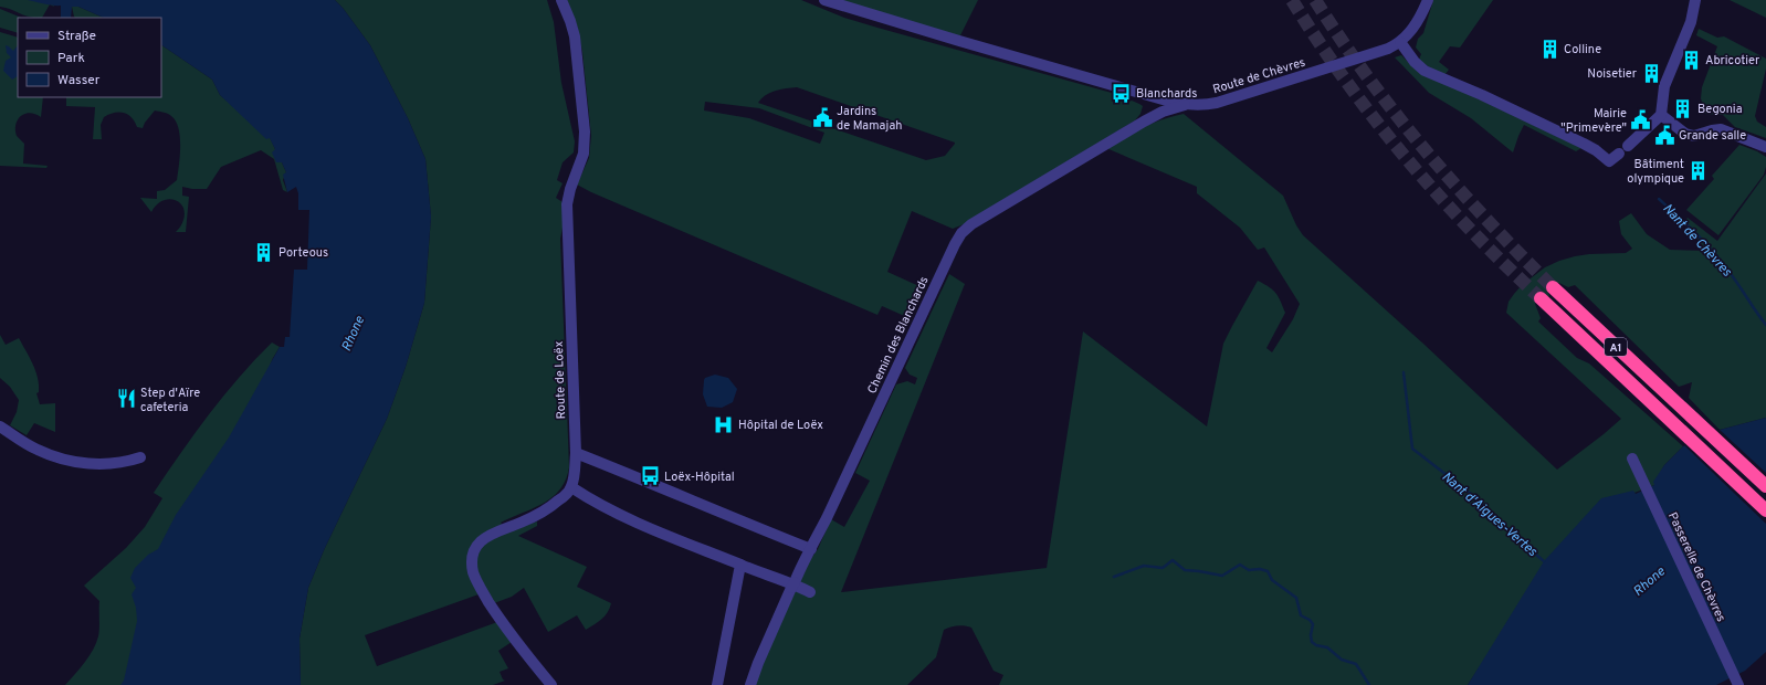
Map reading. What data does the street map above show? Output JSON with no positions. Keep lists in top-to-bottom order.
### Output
{
  "streets": {
    "highway": ["A1"],
    "street": [
      "Route de Chèvres",
      "Chemin des Blanchards",
      "Route de Loëx",
      "Passerelle de Chèvres"
    ]
  },
  "crossings": [
    ["Route de Chèvres", "Chemin des Blanchards"]
  ],
  "water": ["Nant de Chèvres", "Rhone", "Nant d'Aigues-Vertes"],
  "places": {
    "building": [
      "Colline",
      "Abricotier",
      "Noisetier",
      "Begonia",
      "Bâtiment olympique",
      "Porteous"
    ],
    "bus stop": ["Blanchards", "Loëx-Hôpital"],
    "public building": ["Jardins de Mamajah", "Mairie \"Primevère\"", "Grande salle"],
    "restaurant": ["Step d'Aïre cafeteria"],
    "hospital": ["Hôpital de Loëx"]
  },
  "legend": ["Straße", "Park", "Wasser"]
}
